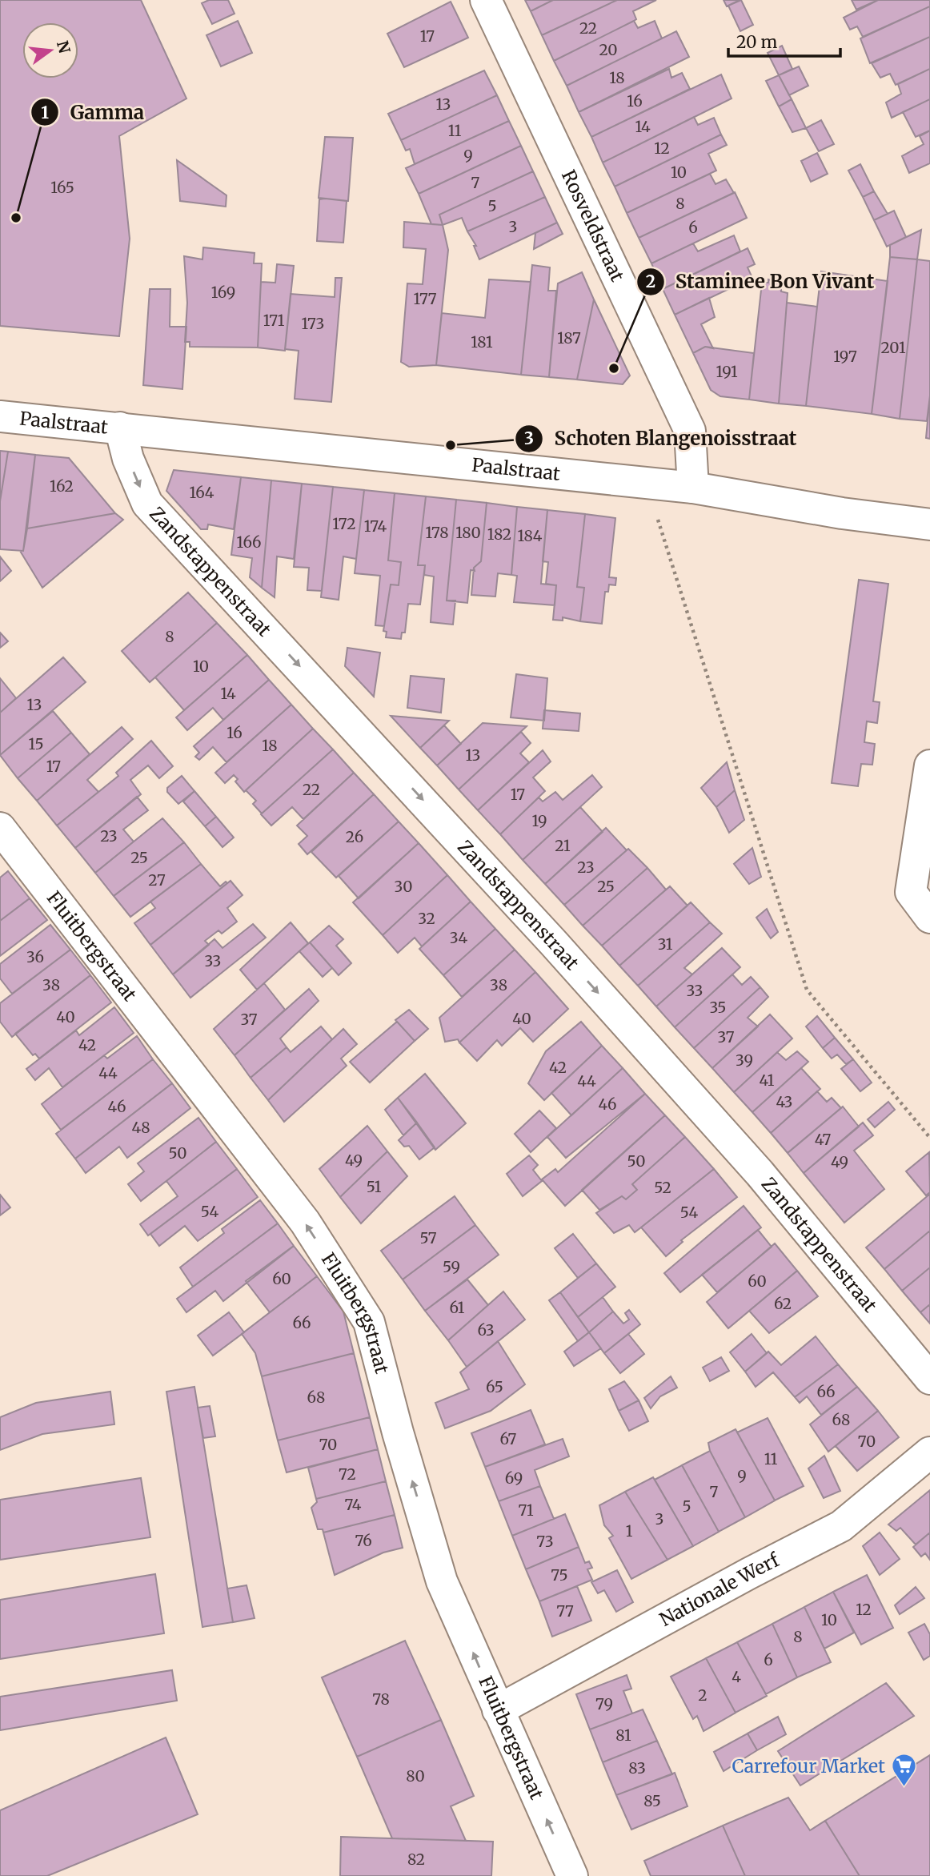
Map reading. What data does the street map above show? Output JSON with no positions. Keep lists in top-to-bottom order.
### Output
{
  "streets": {
    "street": [
      "Rosveldstraat",
      "Paalstraat",
      "Zandstappenstraat",
      "Fluitbergstraat",
      "Nationale Werf"
    ]
  },
  "crossings": [
    ["Rosveldstraat", "Paalstraat"],
    ["Paalstraat", "Zandstappenstraat"],
    ["Fluitbergstraat", "Nationale Werf"]
  ],
  "one_way": ["Zandstappenstraat", "Fluitbergstraat"],
  "places": {
    "other": ["Gamma", "Staminee Bon Vivant", "Schoten Blangenoisstraat"],
    "supermarket": ["Carrefour Market"]
  },
  "house_numbers": [
    "22",
    "17",
    "20",
    "18",
    "16",
    "13",
    "14",
    "11",
    "12",
    "9",
    "10",
    "7",
    "165",
    "8",
    "5",
    "3",
    "6",
    "169",
    "177",
    "171",
    "173",
    "187",
    "181",
    "201",
    "197",
    "191",
    "162",
    "164",
    "172",
    "174",
    "178",
    "180",
    "182",
    "184",
    "166",
    "8",
    "10",
    "14",
    "13",
    "16",
    "15",
    "18",
    "13",
    "17",
    "22",
    "17",
    "19",
    "23",
    "26",
    "21",
    "25",
    "23",
    "27",
    "30",
    "25",
    "32",
    "34",
    "31",
    "36",
    "33",
    "38",
    "38",
    "33",
    "35",
    "40",
    "40",
    "37",
    "37",
    "42",
    "39",
    "42",
    "44",
    "41",
    "44",
    "43",
    "46",
    "46",
    "48",
    "47",
    "50",
    "49",
    "50",
    "49",
    "51",
    "52",
    "54",
    "54",
    "57",
    "59",
    "60",
    "60",
    "62",
    "61",
    "66",
    "63",
    "65",
    "66",
    "68",
    "68",
    "67",
    "70",
    "70",
    "11",
    "72",
    "9",
    "69",
    "7",
    "74",
    "5",
    "71",
    "3",
    "1",
    "76",
    "73",
    "75",
    "12",
    "77",
    "10",
    "8",
    "6",
    "4",
    "2",
    "78",
    "79",
    "81",
    "83",
    "80",
    "85",
    "82"
  ],
  "scale_bar": "20 m",
  "north": "right"
}
